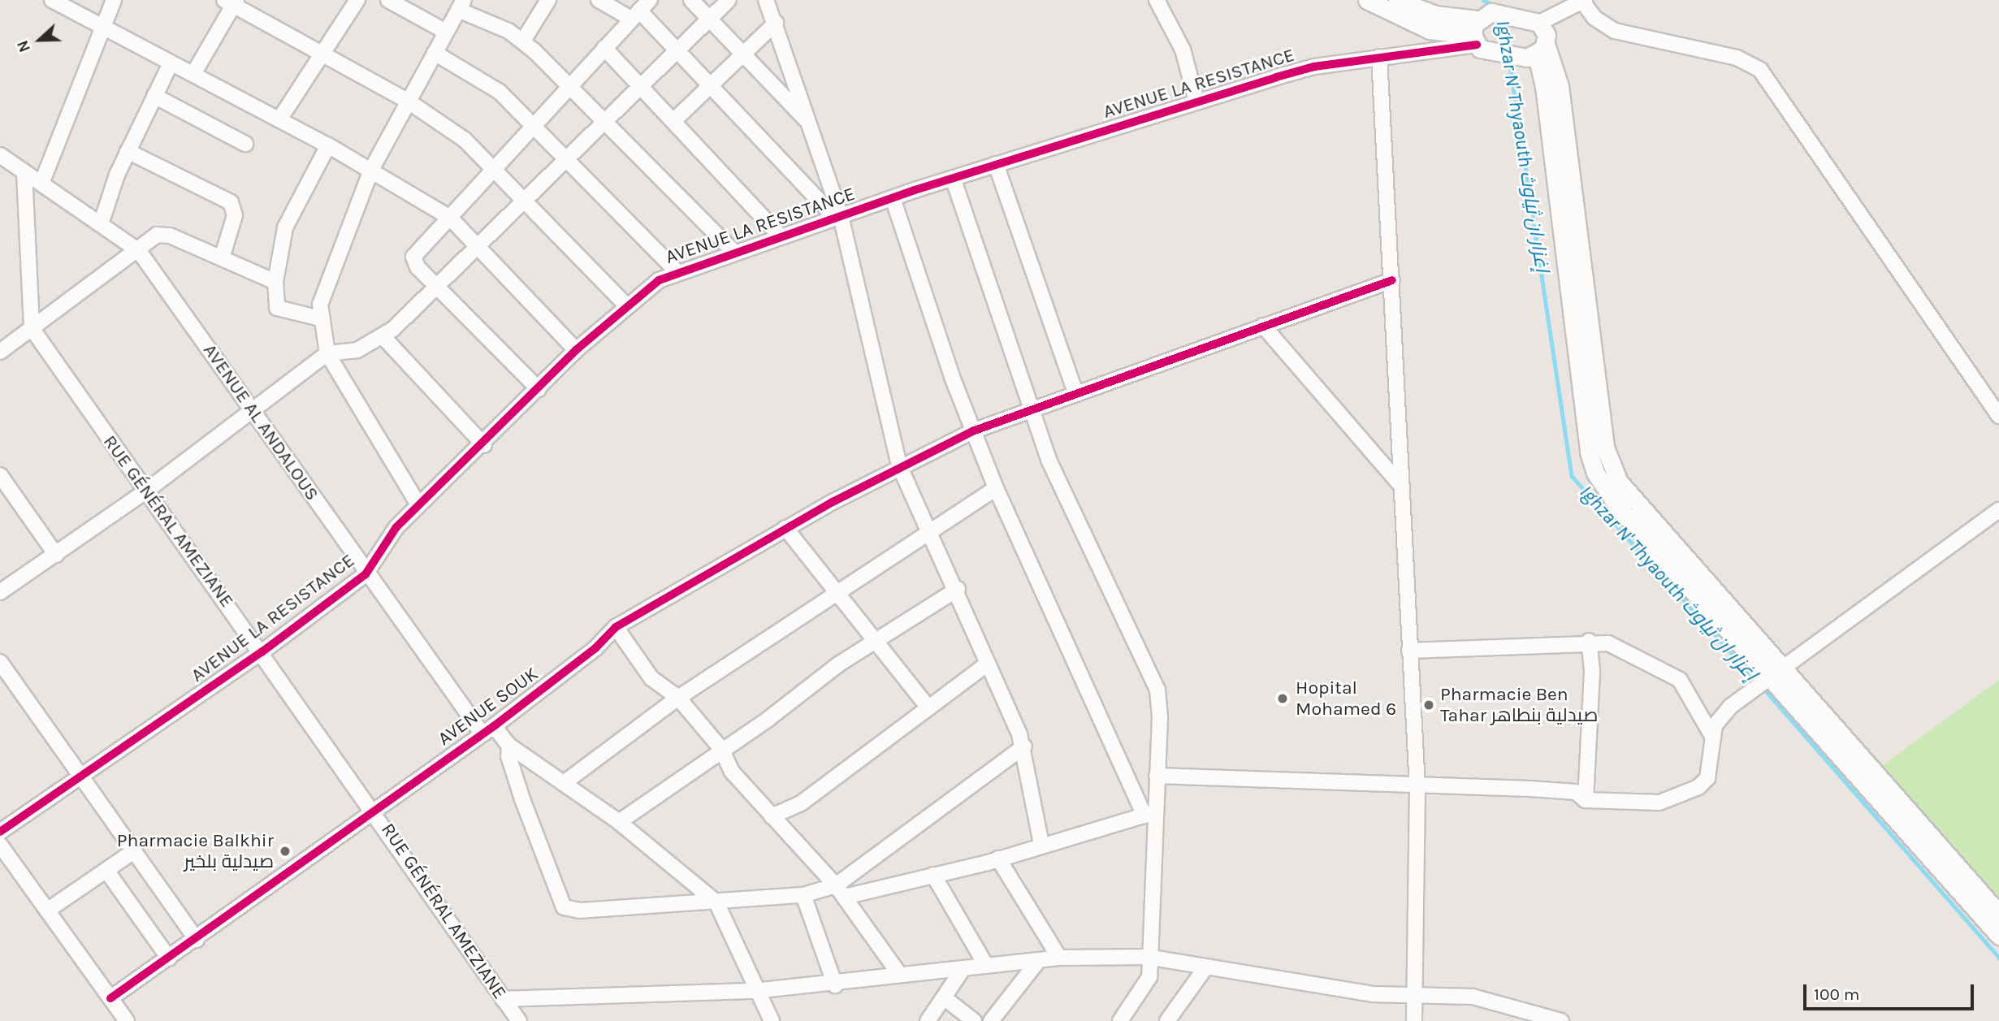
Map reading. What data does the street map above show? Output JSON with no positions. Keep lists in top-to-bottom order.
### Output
{
  "streets": {
    "street": [
      "AVENUE LA RESISTANCE",
      "AVENUE AL ANDALOUS",
      "RUE GÉNÉRAL AMEZIANE",
      "AVENUE SOUK"
    ]
  },
  "crossings": [
    ["AVENUE LA RESISTANCE", "AVENUE AL ANDALOUS"],
    ["AVENUE LA RESISTANCE", "RUE GÉNÉRAL AMEZIANE"],
    ["AVENUE AL ANDALOUS", "AVENUE SOUK"],
    ["RUE GÉNÉRAL AMEZIANE", "AVENUE SOUK"]
  ],
  "water": ["Ighzar N' Thyaouth إغزار ان ثياوث"],
  "places": ["Hopital Mohamed 6", "Pharmacie Ben Tahar صيدلية بنطاهر", "Pharmacie Balkhir صيدلية بلخير"],
  "scale_bar": "100 m",
  "north": "left"
}
